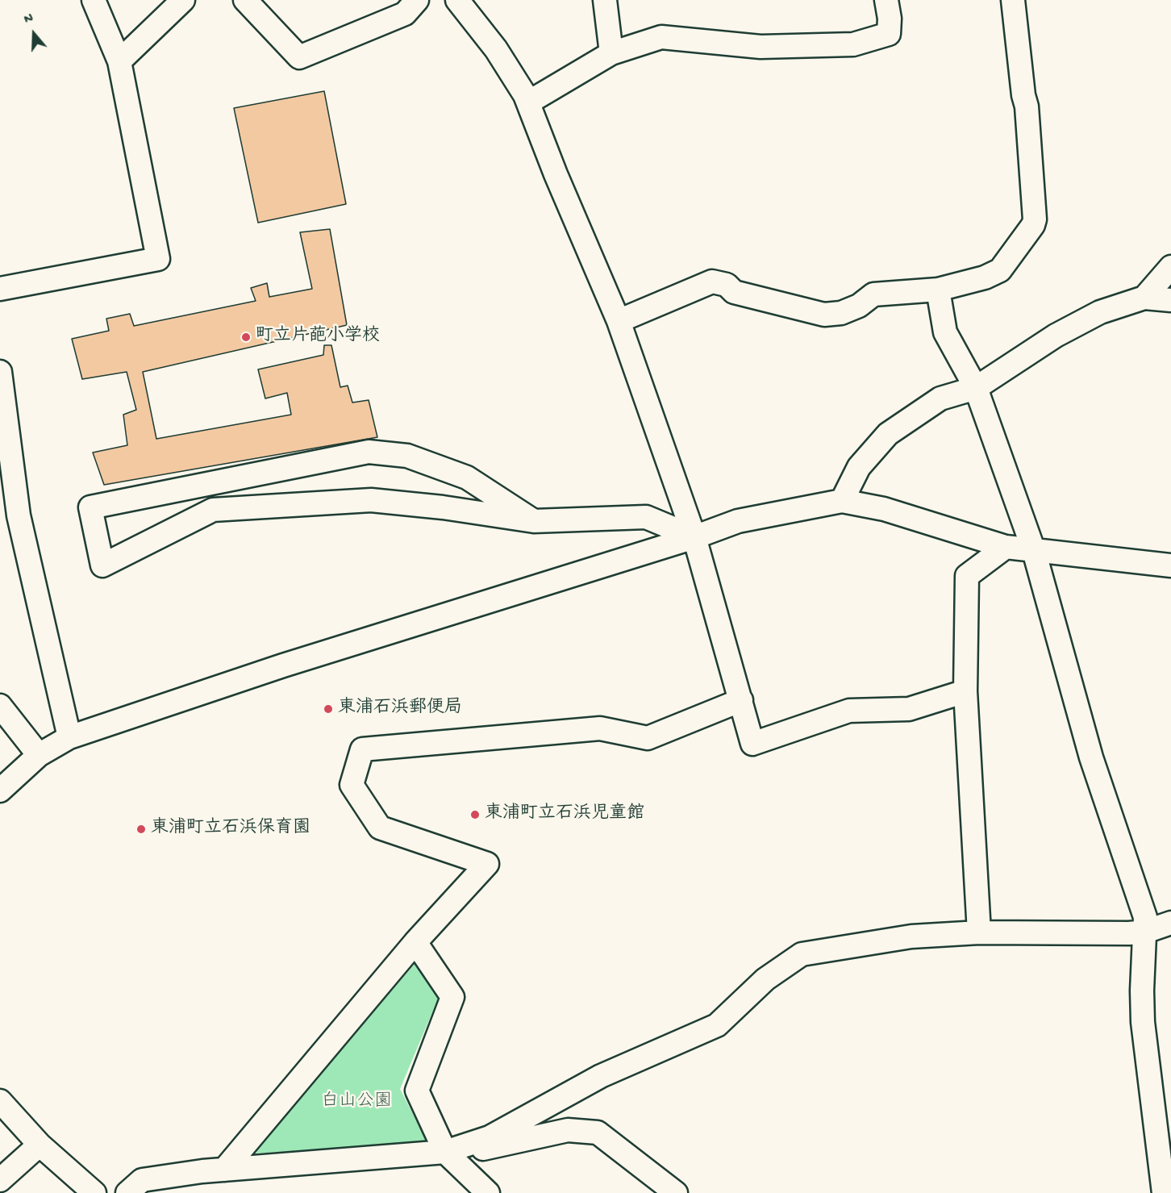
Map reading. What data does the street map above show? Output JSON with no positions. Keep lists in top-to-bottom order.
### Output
{
  "parks": ["白山公園"],
  "places": [
    "町立片葩小学校",
    "東浦石浜郵便局",
    "東浦町立石浜児童館",
    "東浦町立石浜保育園"
  ],
  "north": "top"
}
